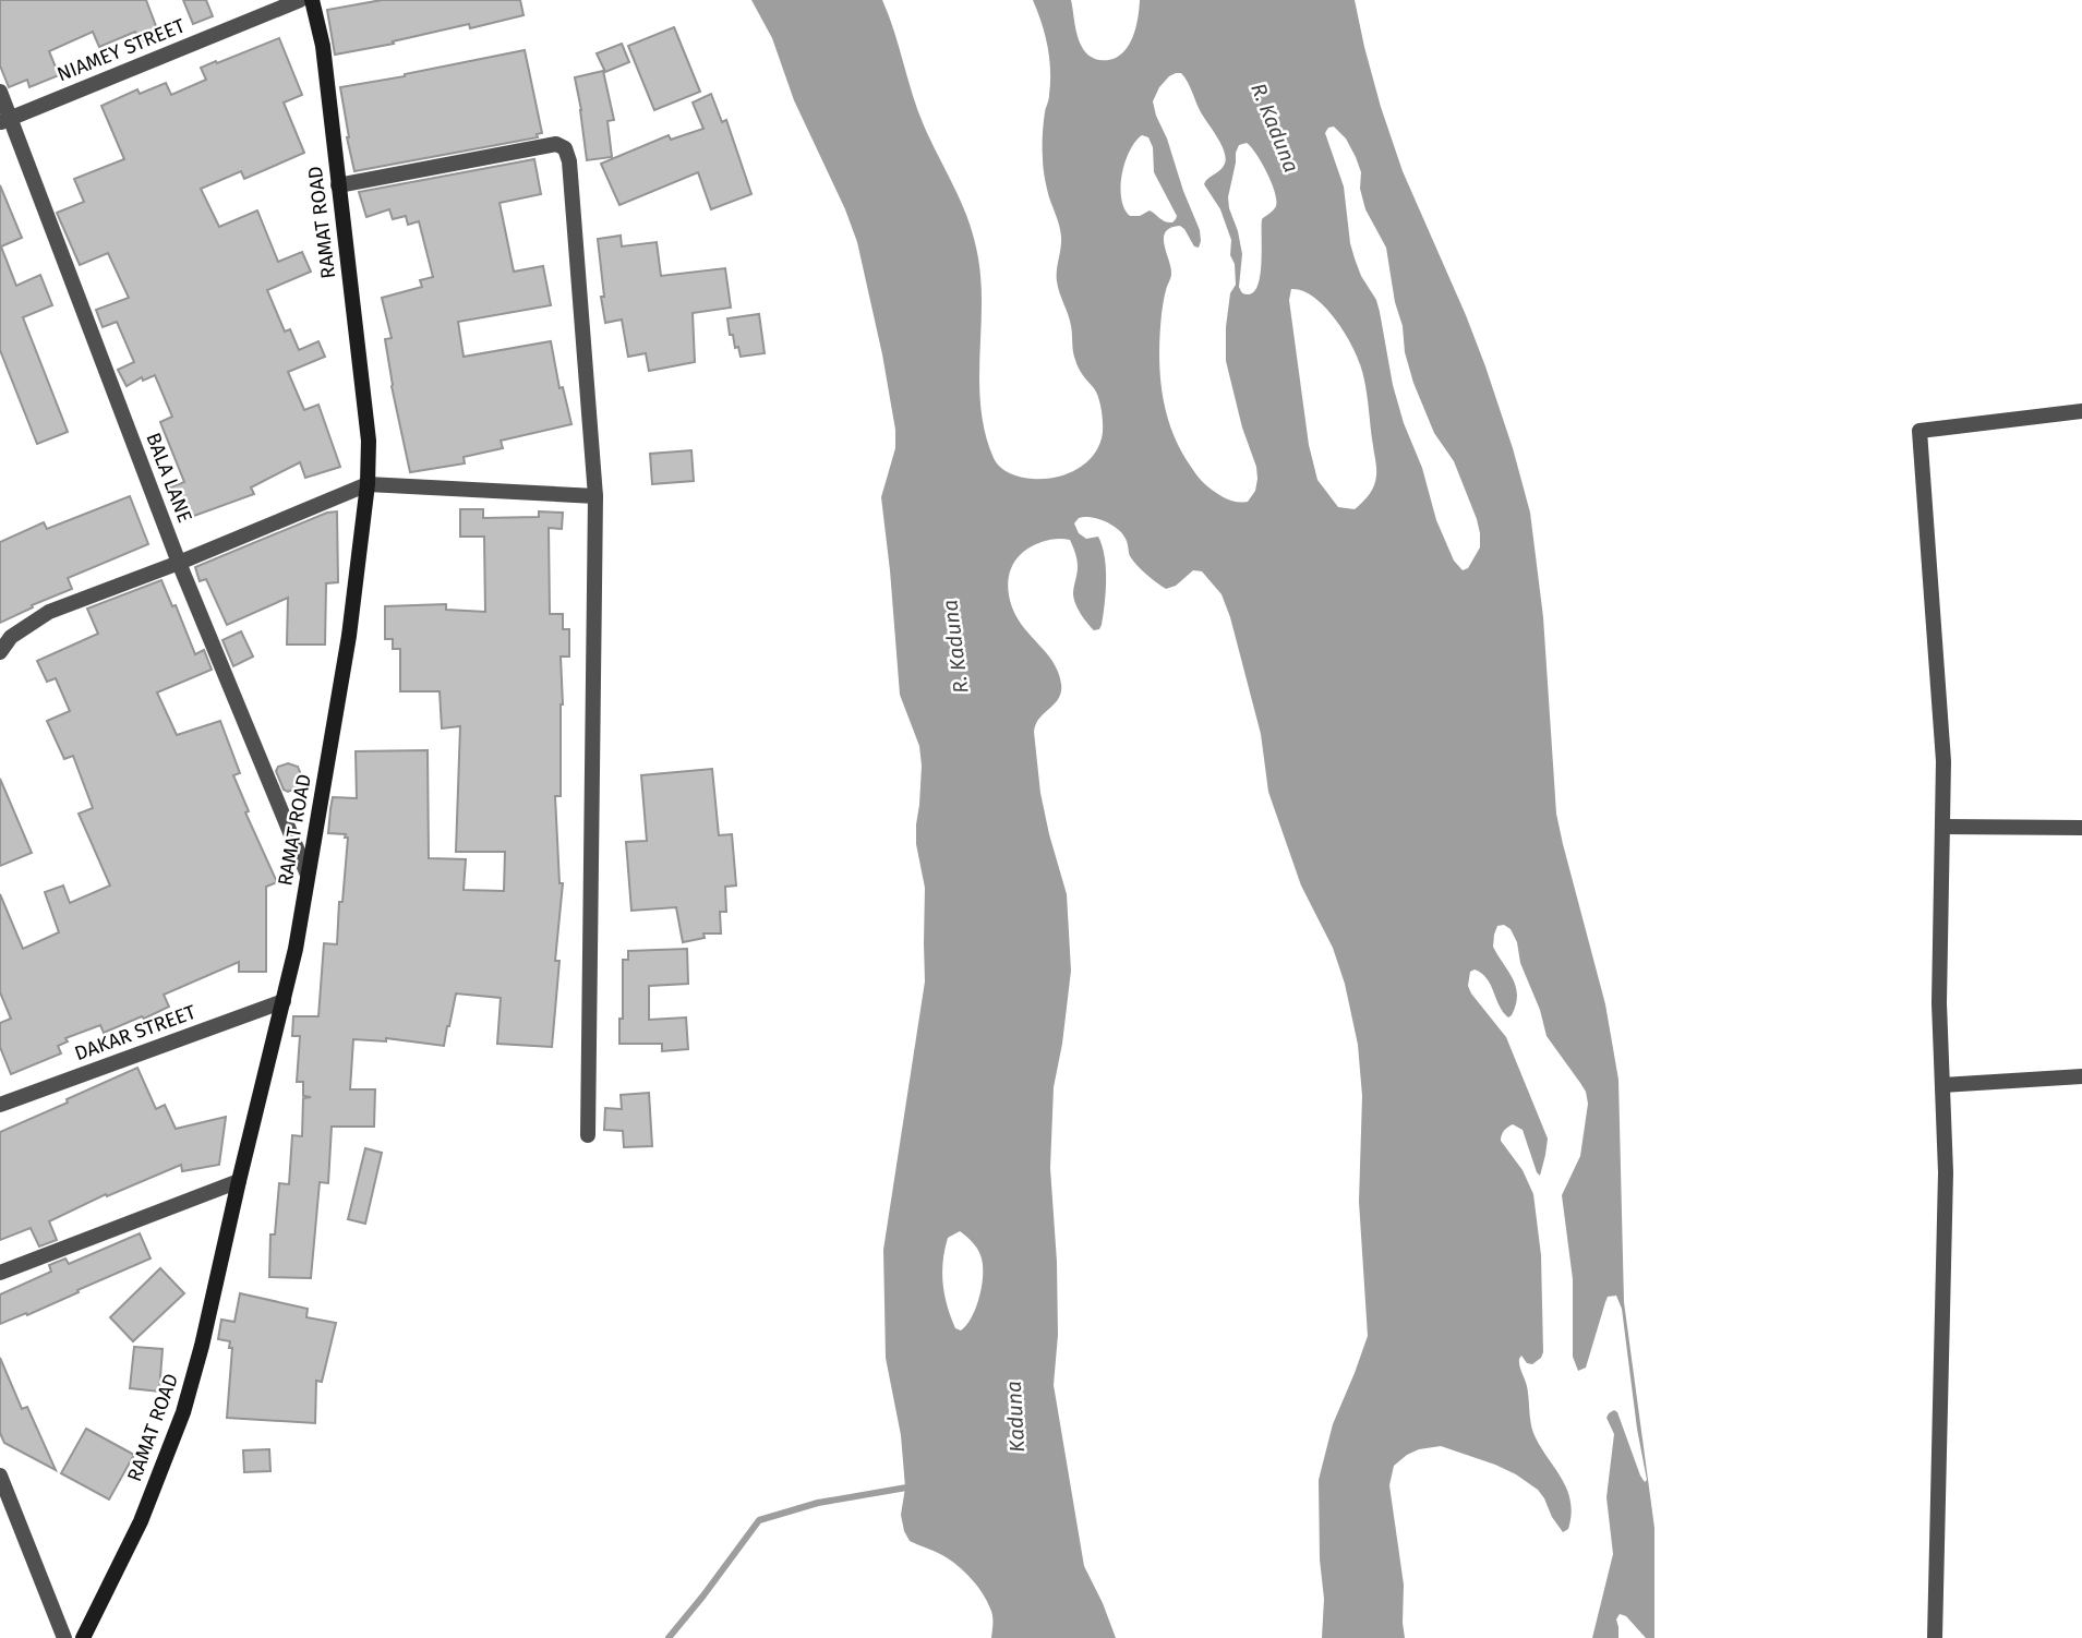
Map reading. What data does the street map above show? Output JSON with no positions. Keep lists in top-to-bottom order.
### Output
{
  "streets": {
    "street": [
      "NIAMEY STREET",
      "RAMAT ROAD",
      "BALA LANE",
      "DAKAR STREET"
    ]
  },
  "crossings": [
    ["NIAMEY STREET", "BALA LANE"],
    ["RAMAT ROAD", "BALA LANE"],
    ["RAMAT ROAD", "DAKAR STREET"]
  ],
  "water": ["R. Kaduna", "Kaduna"]
}
